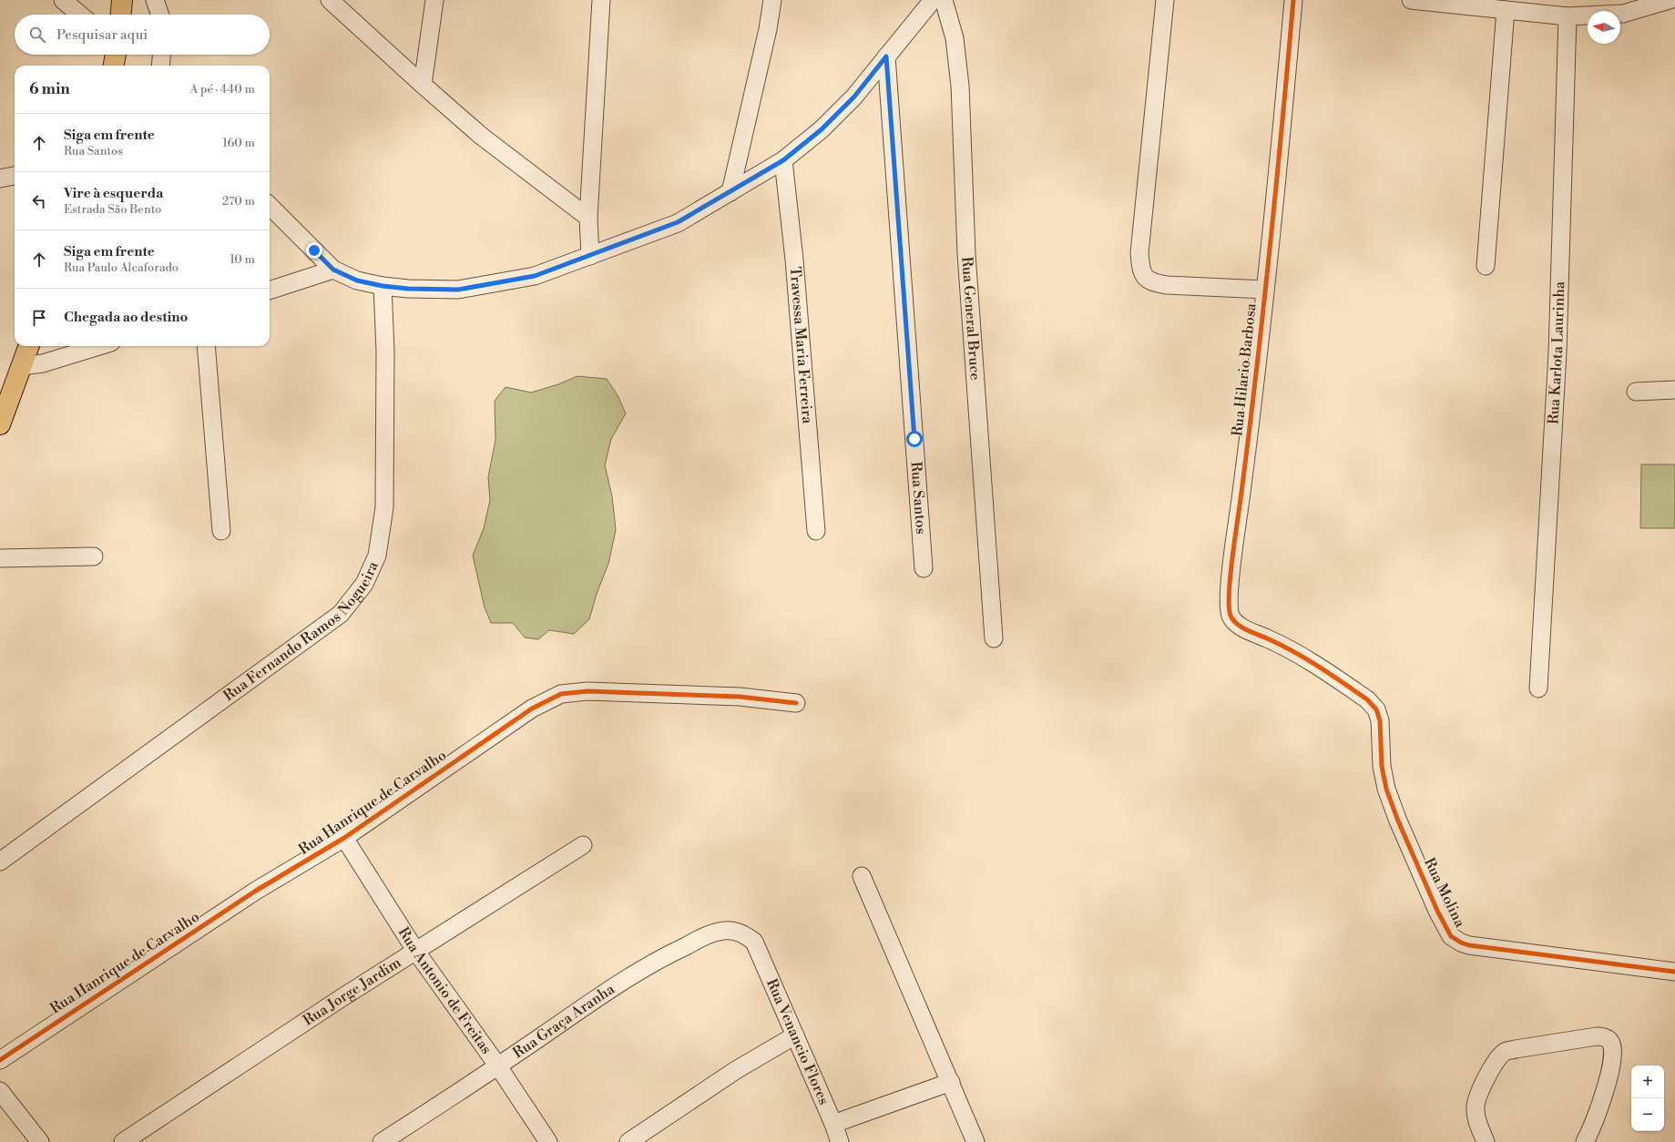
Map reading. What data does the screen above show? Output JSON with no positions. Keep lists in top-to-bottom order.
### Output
{
  "streets": {
    "street": [
      "Rua General Bruce",
      "Travessa Maria Ferreira",
      "Rua Karlota Laurinha",
      "Rua Hilario Barbosa",
      "Rua Santos",
      "Rua Fernando Ramos Nogueira",
      "Rua Hanrique de Carvalho",
      "Rua Molina",
      "Rua Antonio de Freitas",
      "Rua Jorge Jardim",
      "Rua Graça Aranha",
      "Rua Venancio Flores"
    ]
  },
  "crossings": [
    ["Rua Hilario Barbosa", "Rua Molina"],
    ["Rua Hanrique de Carvalho", "Rua Antonio de Freitas"],
    ["Rua Antonio de Freitas", "Rua Jorge Jardim"],
    ["Rua Antonio de Freitas", "Rua Graça Aranha"],
    ["Rua Graça Aranha", "Rua Venancio Flores"]
  ],
  "north": "left",
  "page": {
    "search": "Pesquisar aqui",
    "heading": ["6 min", "A pé · 440 m"],
    "list": [
      ["Siga em frente", "Rua Santos", "160 m"],
      ["Vire à esquerda", "Estrada São Bento", "270 m"],
      ["Siga em frente", "Rua Paulo Alcaforado", "10 m"],
      "Chegada ao destino"
    ],
    "map_buttons": ["+", "−"]
  }
}
